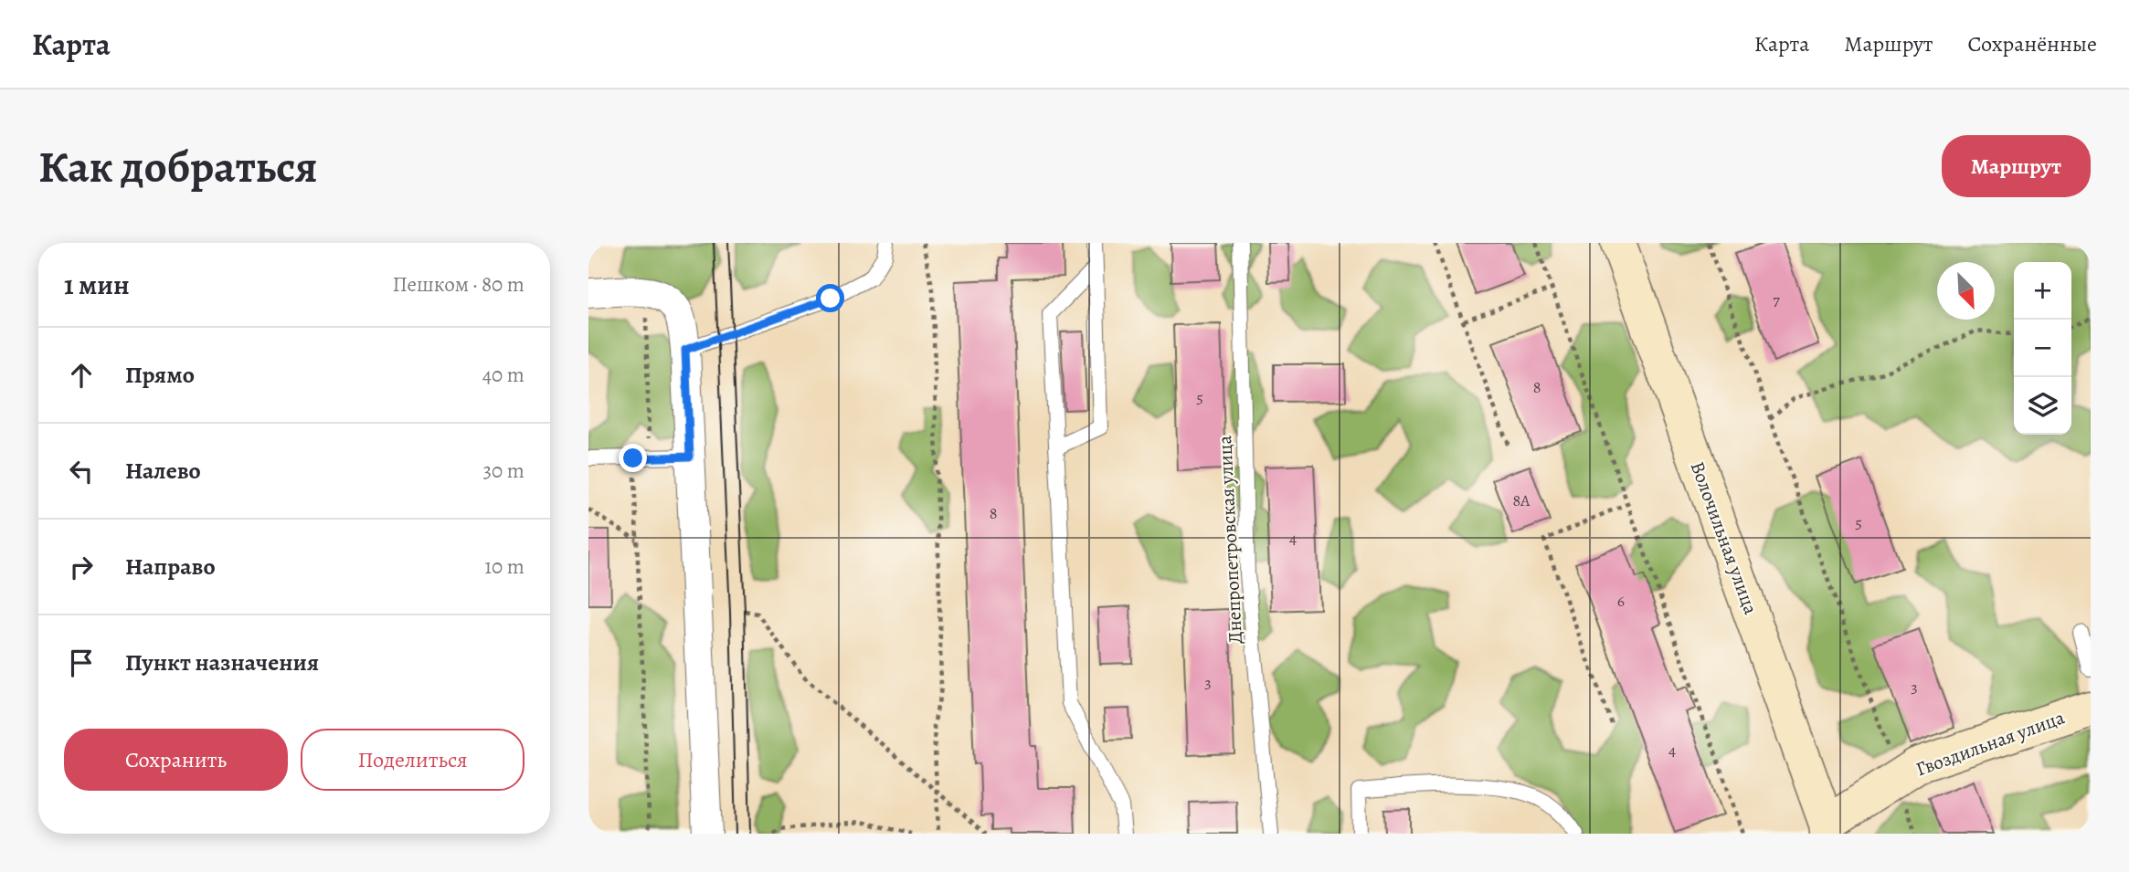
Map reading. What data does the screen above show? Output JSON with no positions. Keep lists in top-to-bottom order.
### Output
{
  "streets": {
    "street": ["Волочильная улица", "Гвоздильная улица"],
    "lane": ["Днепропетровская улица"]
  },
  "crossings": [
    ["Волочильная улица", "Гвоздильная улица"]
  ],
  "house_numbers": [
    "7",
    "8",
    "5",
    "8А",
    "8",
    "5",
    "4",
    "6",
    "3",
    "3",
    "4"
  ],
  "north": "bottom right",
  "page": {
    "header": "Карта",
    "nav": ["Карта", "Маршрут", "Сохранённые"],
    "buttons": [
      "Маршрут",
      ["Сохранить", "Поделиться"]
    ],
    "title": "Как добраться",
    "heading": ["1 мин", "Пешком · 80 m"],
    "map_buttons": ["+", "−"],
    "list": [
      ["Прямо", "40 m"],
      ["Налево", "30 m"],
      ["Направо", "10 m"],
      "Пункт назначения"
    ]
  }
}
